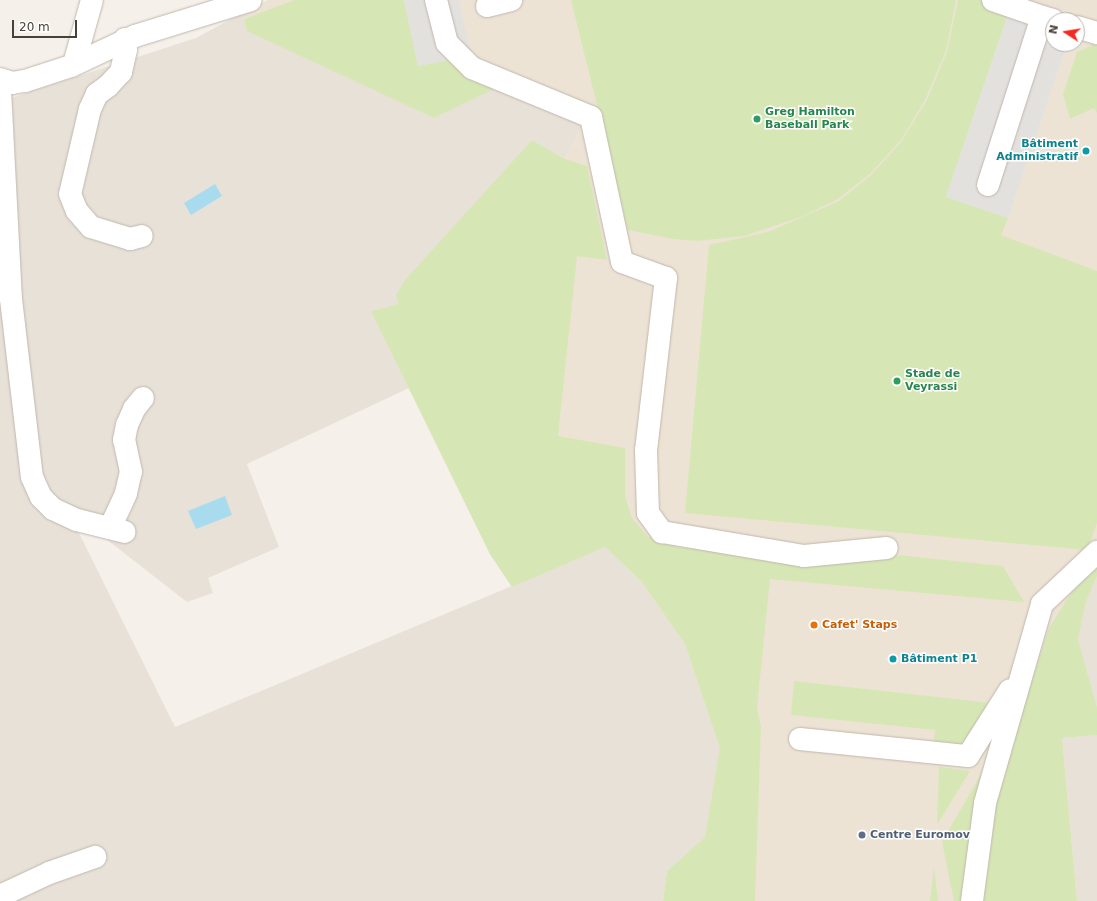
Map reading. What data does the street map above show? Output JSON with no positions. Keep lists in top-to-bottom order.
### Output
{
  "places": [
    "Greg Hamilton Baseball Park",
    "Bâtiment Administratif",
    "Stade de Veyrassi",
    "Cafet' Staps",
    "Bâtiment P1",
    "Centre Euromov"
  ],
  "scale_bar": "20 m",
  "north": "left"
}
